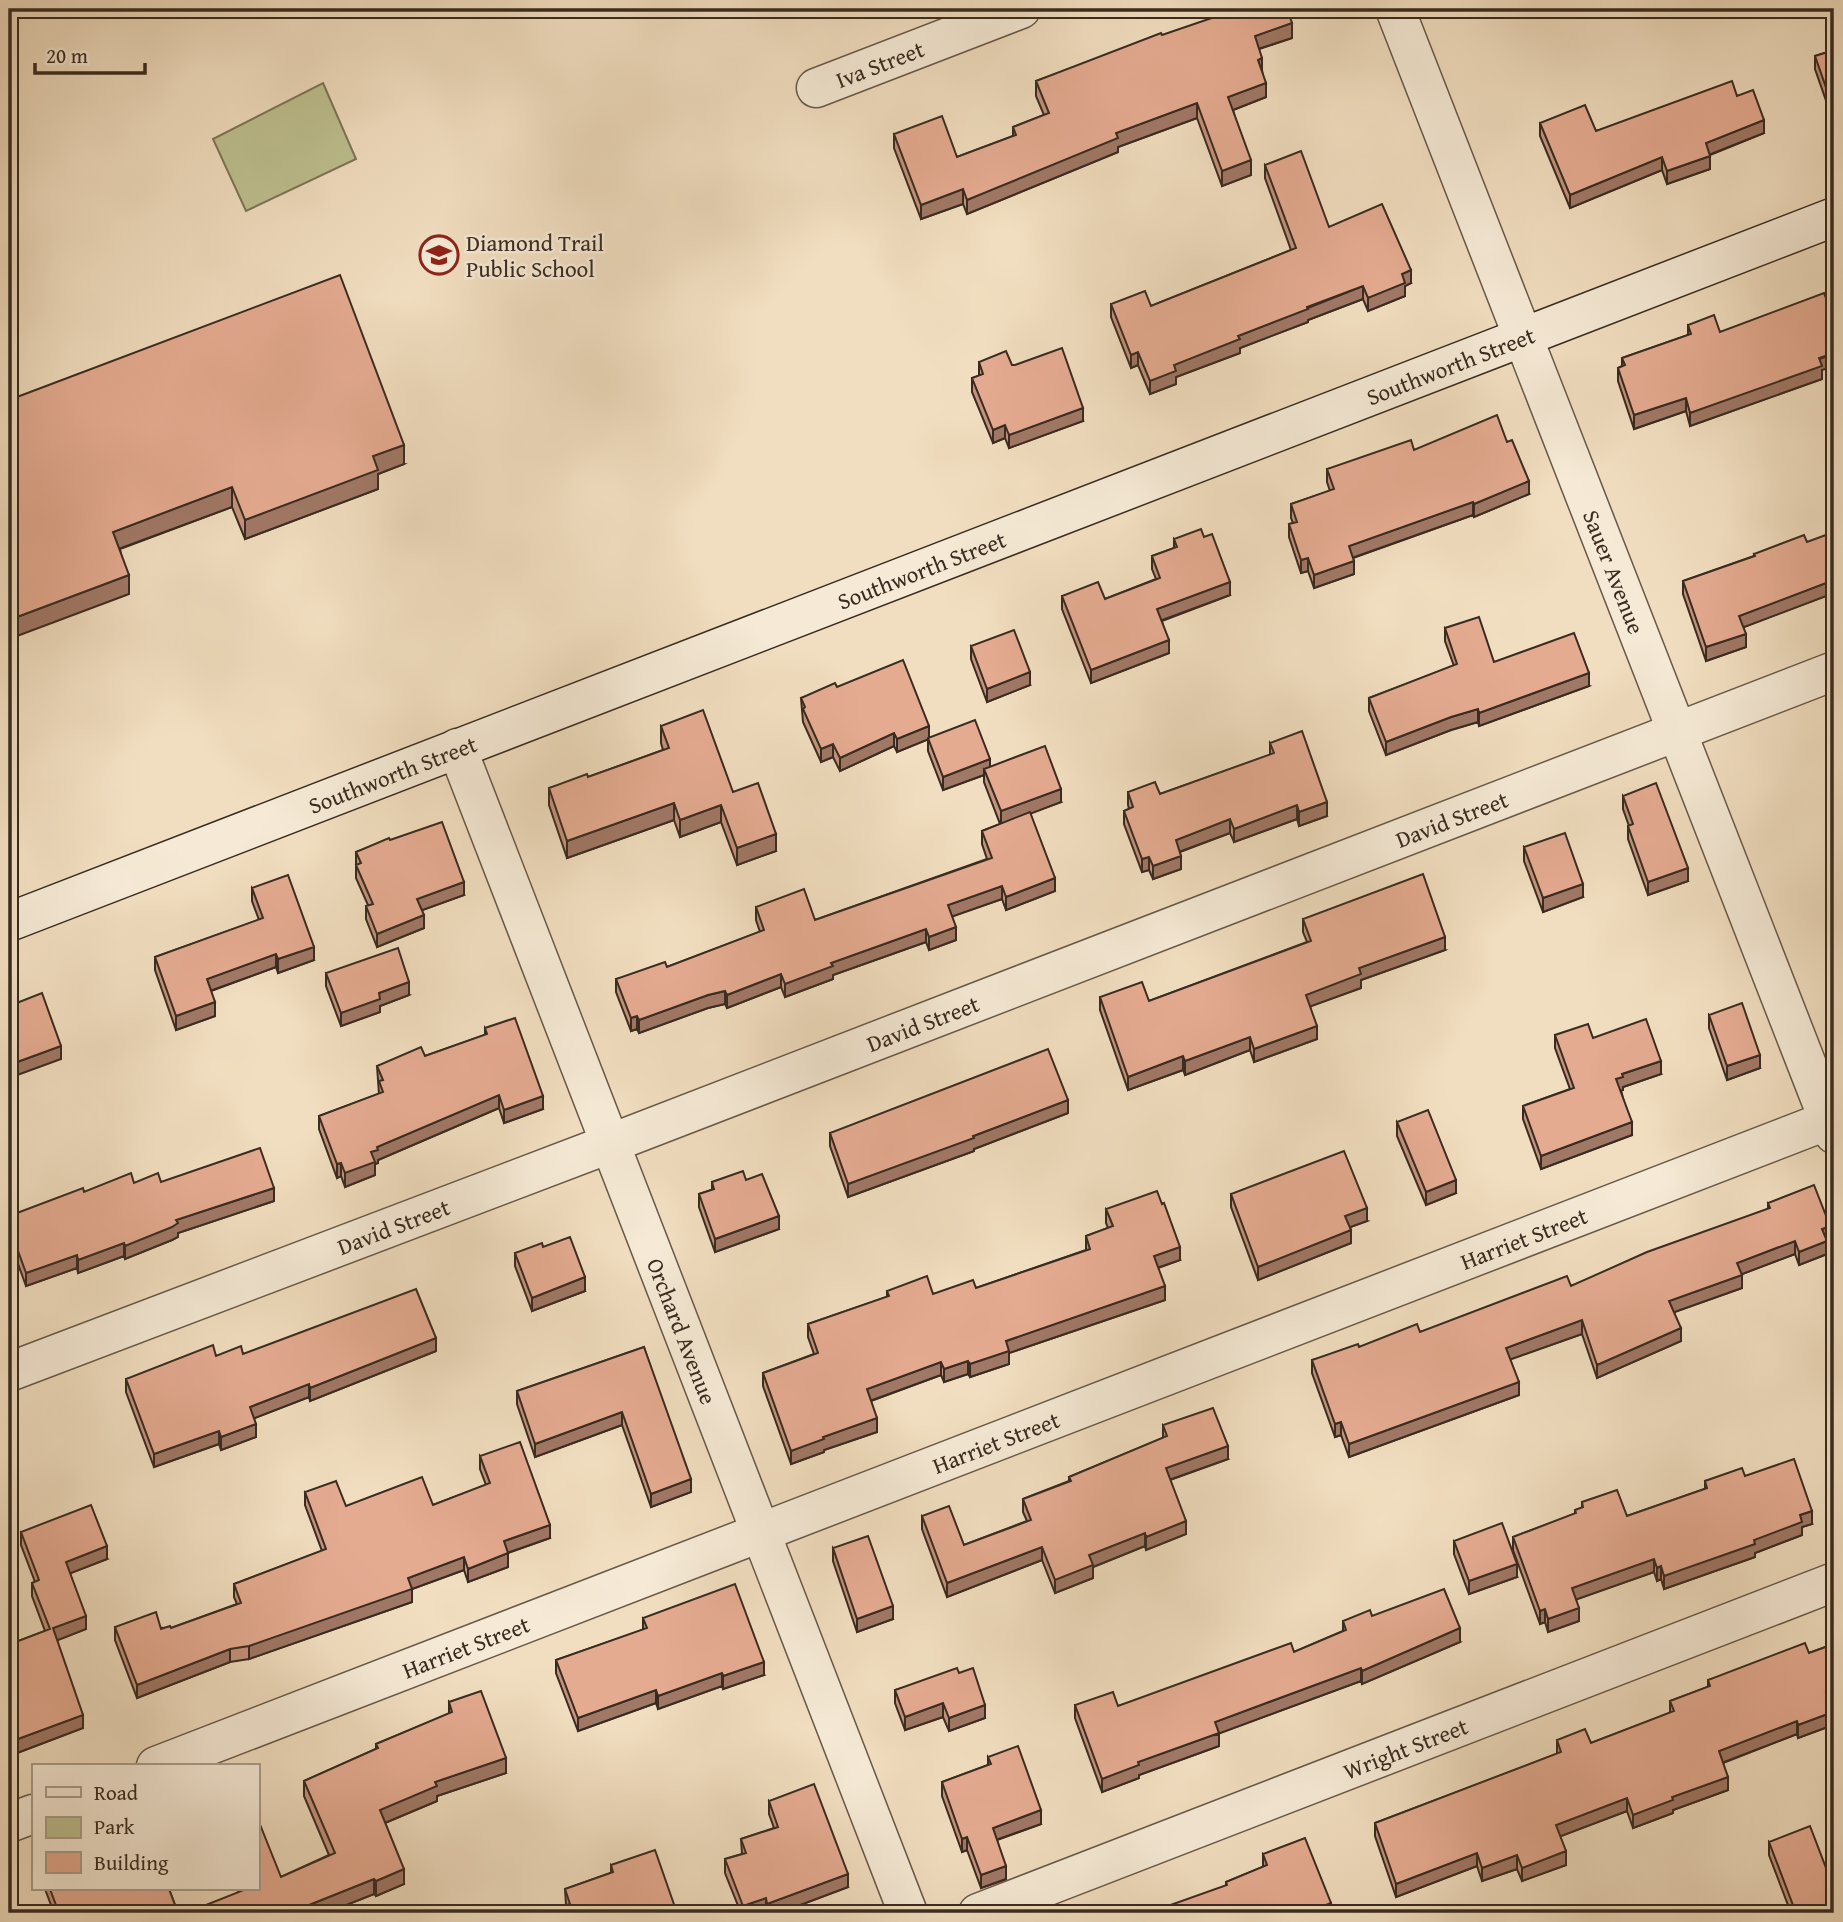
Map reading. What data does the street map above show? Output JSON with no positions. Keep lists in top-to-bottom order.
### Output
{
  "streets": {
    "street": [
      "Iva Street",
      "Southworth Street",
      "Sauer Avenue",
      "David Street",
      "Harriet Street",
      "Orchard Avenue",
      "Wright Street"
    ]
  },
  "crossings": [
    ["Southworth Street", "Sauer Avenue"],
    ["Southworth Street", "Orchard Avenue"],
    ["Sauer Avenue", "David Street"],
    ["Sauer Avenue", "Harriet Street"],
    ["David Street", "Orchard Avenue"],
    ["Harriet Street", "Orchard Avenue"]
  ],
  "places": {
    "school or university": ["Diamond Trail Public School"]
  },
  "legend": ["Road", "Park", "Building"],
  "scale_bar": "20 m"
}
